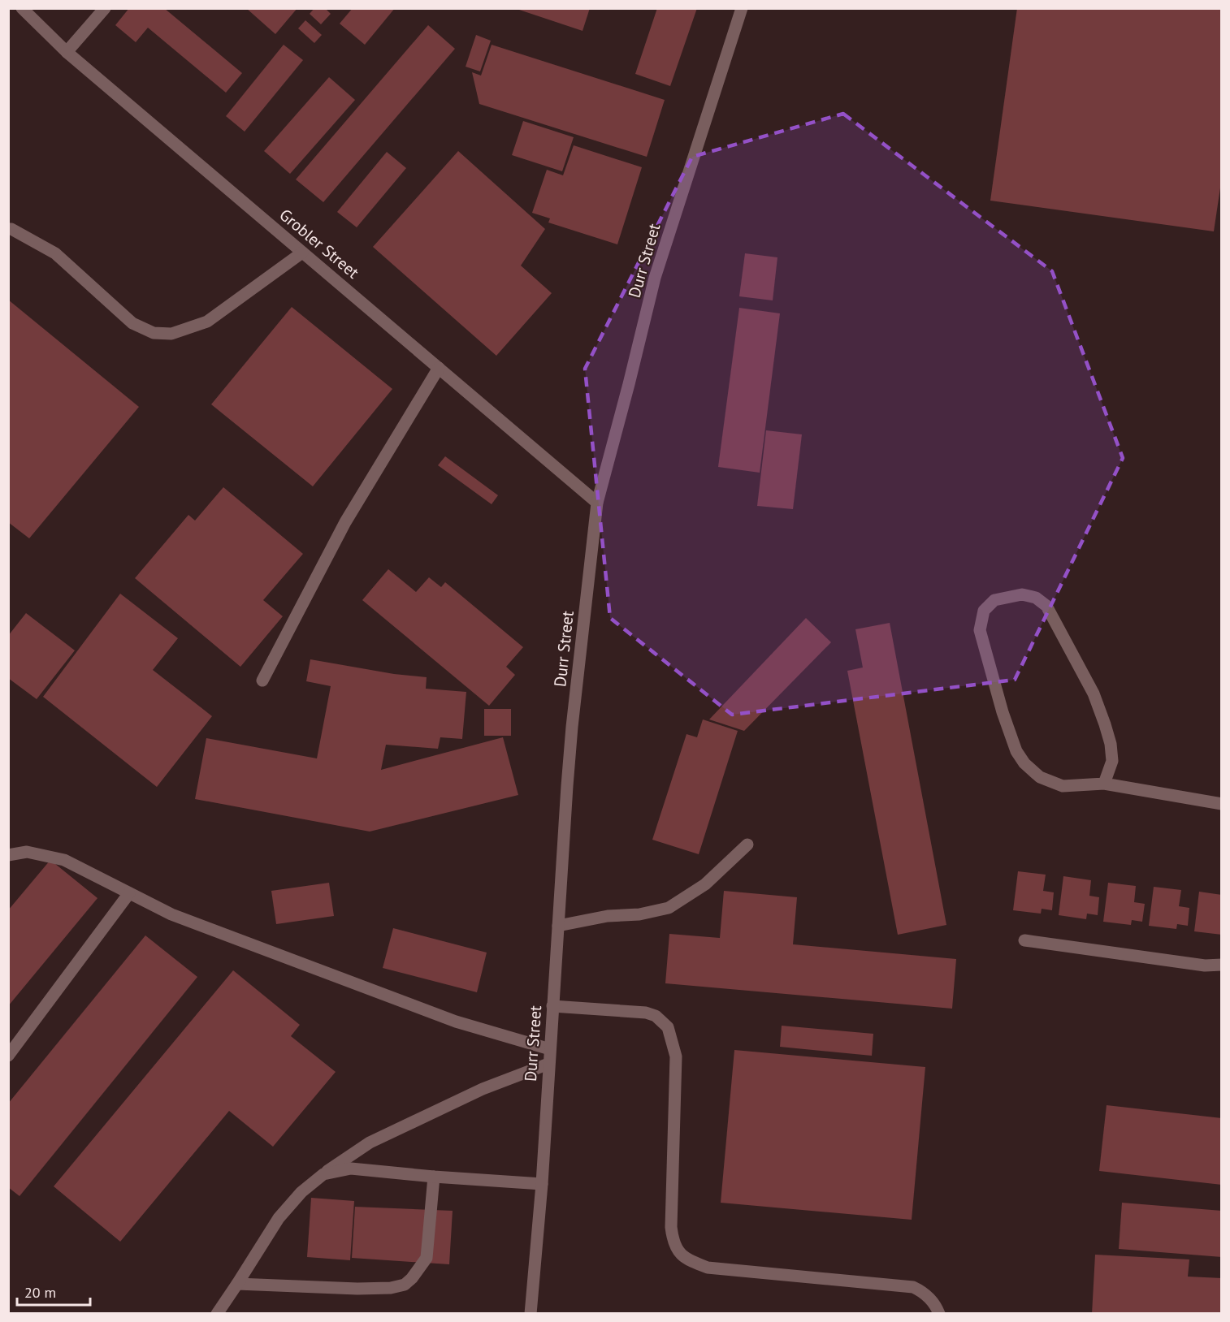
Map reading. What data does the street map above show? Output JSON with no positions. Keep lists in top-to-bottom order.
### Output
{
  "streets": {
    "street": ["Grobler Street", "Durr Street"]
  },
  "crossings": [
    ["Grobler Street", "Durr Street"]
  ],
  "scale_bar": "20 m"
}
